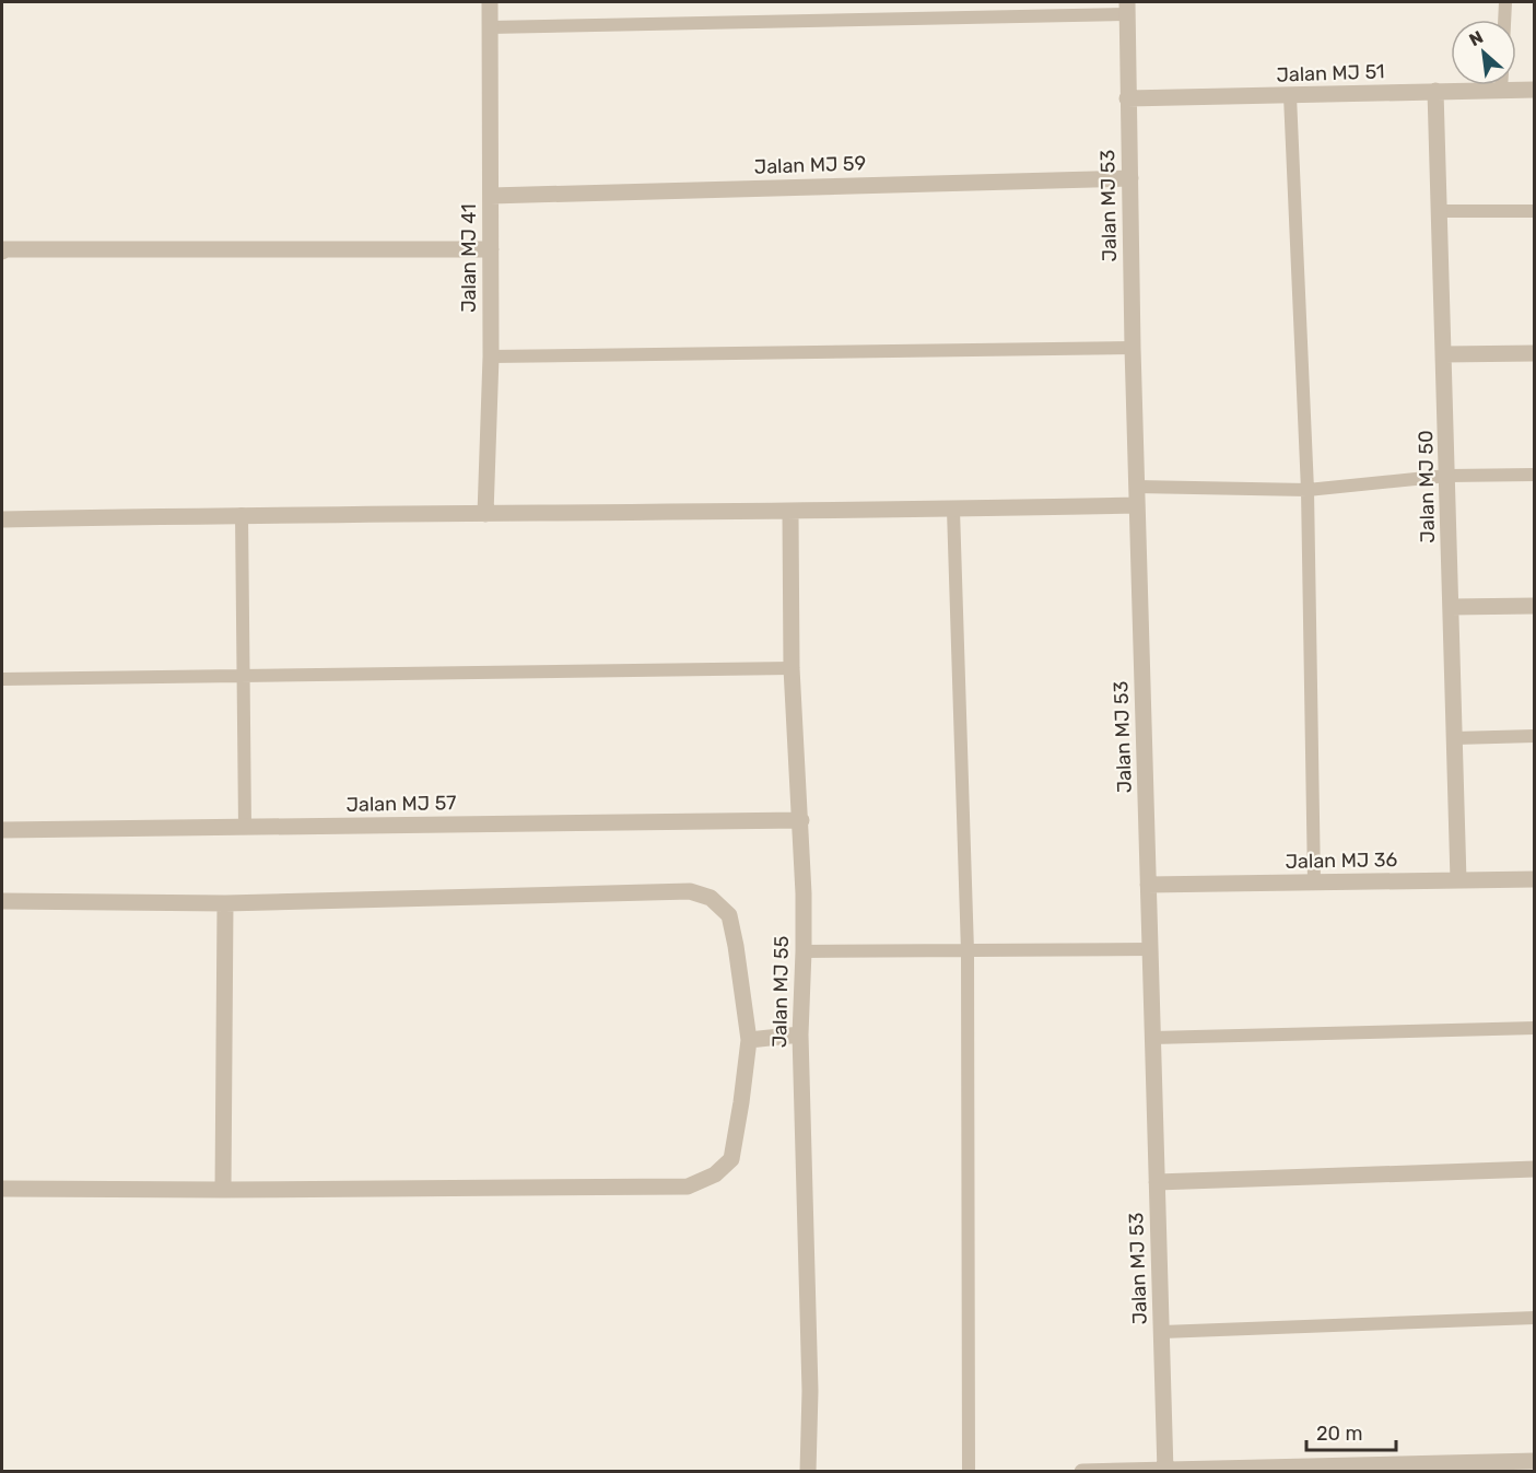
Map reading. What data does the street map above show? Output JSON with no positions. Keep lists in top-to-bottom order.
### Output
{
  "streets": {
    "street": [
      "Jalan MJ 51",
      "Jalan MJ 59",
      "Jalan MJ 53",
      "Jalan MJ 41",
      "Jalan MJ 50",
      "Jalan MJ 57",
      "Jalan MJ 36",
      "Jalan MJ 55"
    ]
  },
  "crossings": [
    ["Jalan MJ 51", "Jalan MJ 53"],
    ["Jalan MJ 51", "Jalan MJ 50"],
    ["Jalan MJ 59", "Jalan MJ 53"],
    ["Jalan MJ 59", "Jalan MJ 41"],
    ["Jalan MJ 53", "Jalan MJ 36"],
    ["Jalan MJ 50", "Jalan MJ 36"],
    ["Jalan MJ 57", "Jalan MJ 55"]
  ],
  "scale_bar": "20 m",
  "north": "top left"
}
